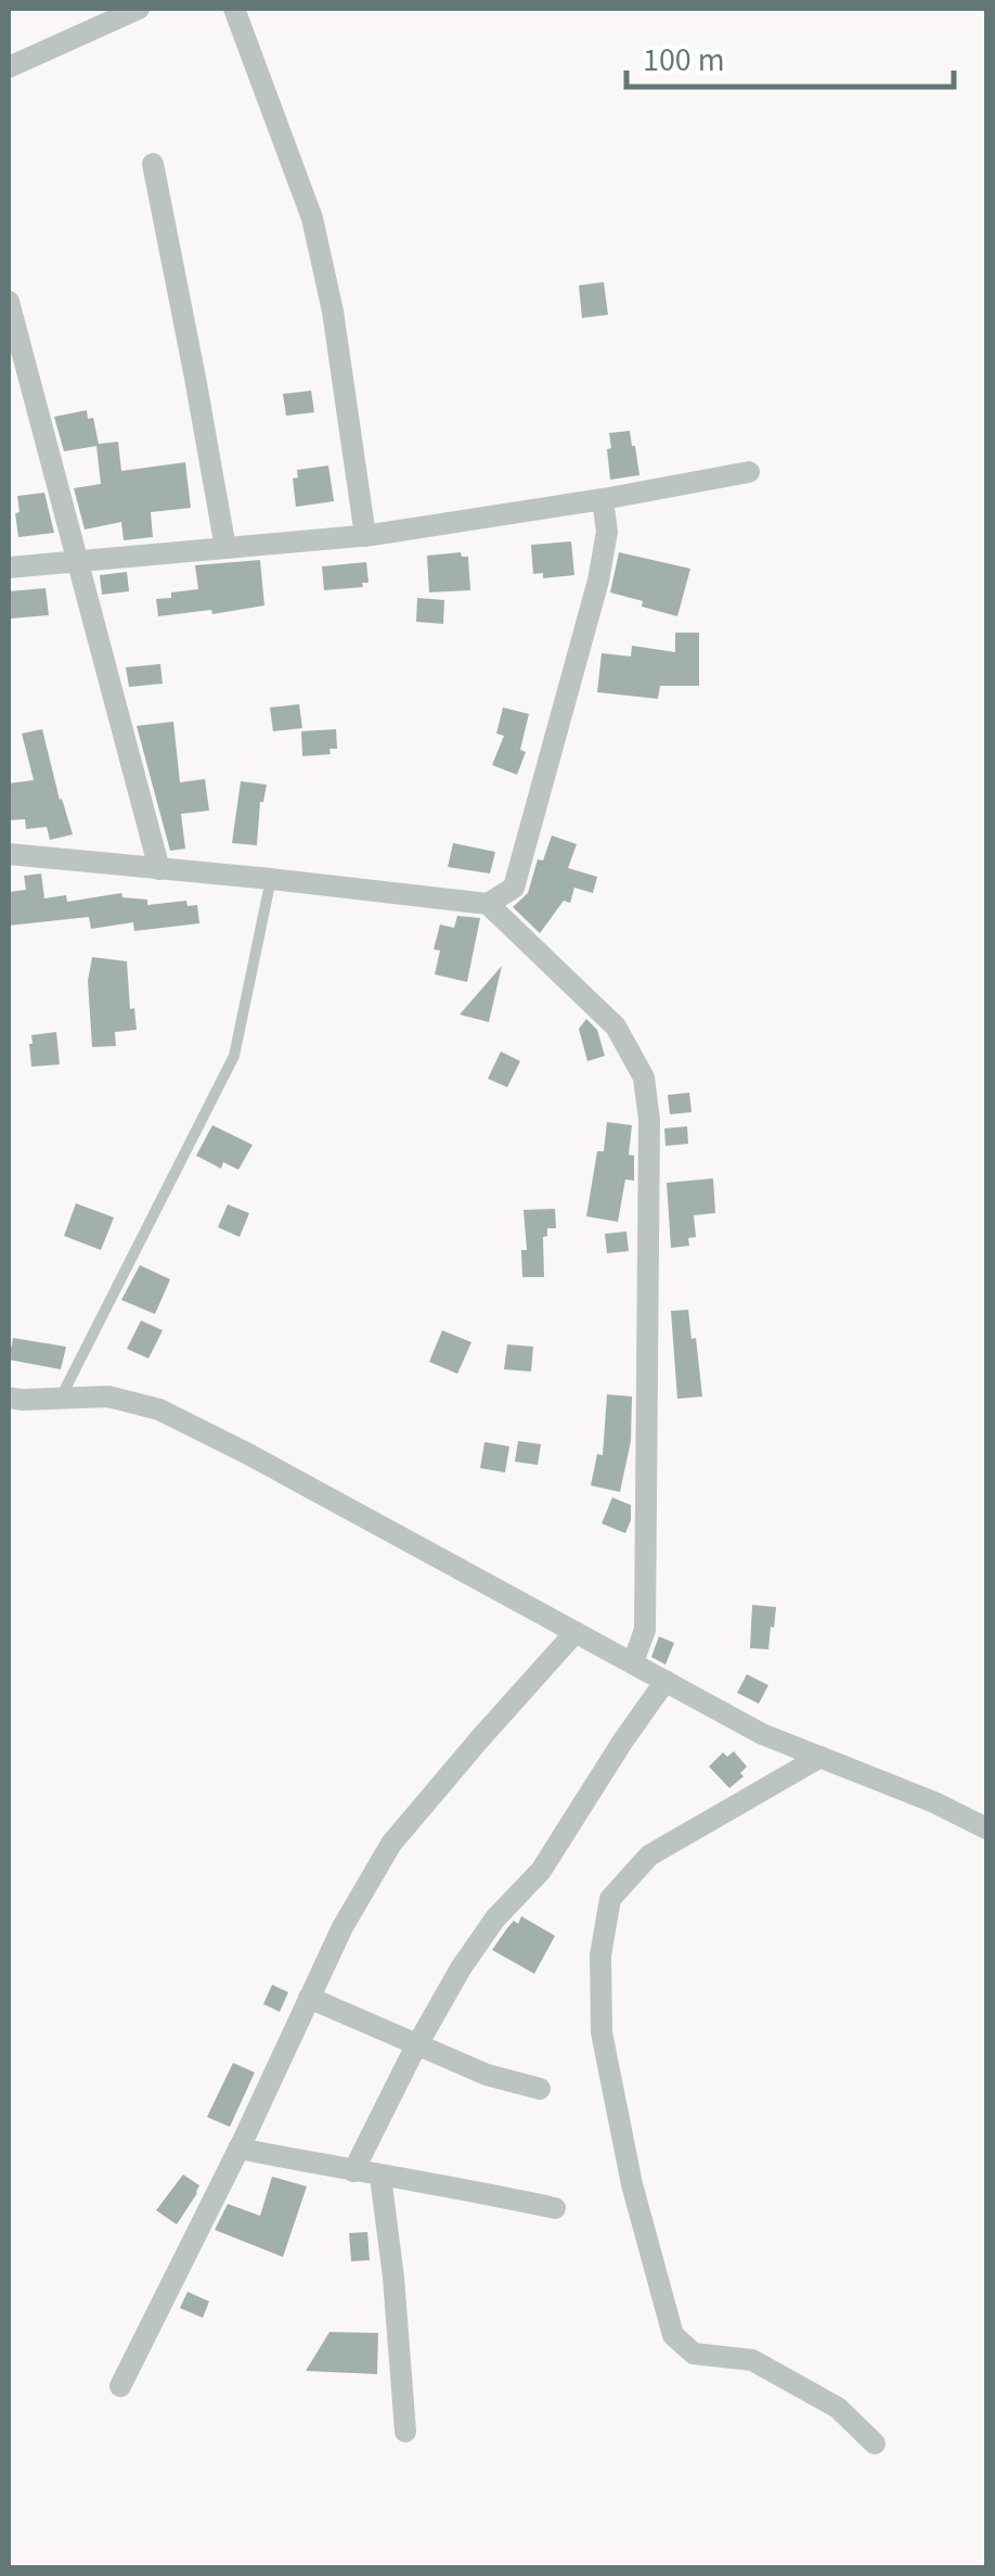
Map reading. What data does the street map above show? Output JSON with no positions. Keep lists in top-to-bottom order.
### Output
{
  "scale_bar": "100 m"
}
